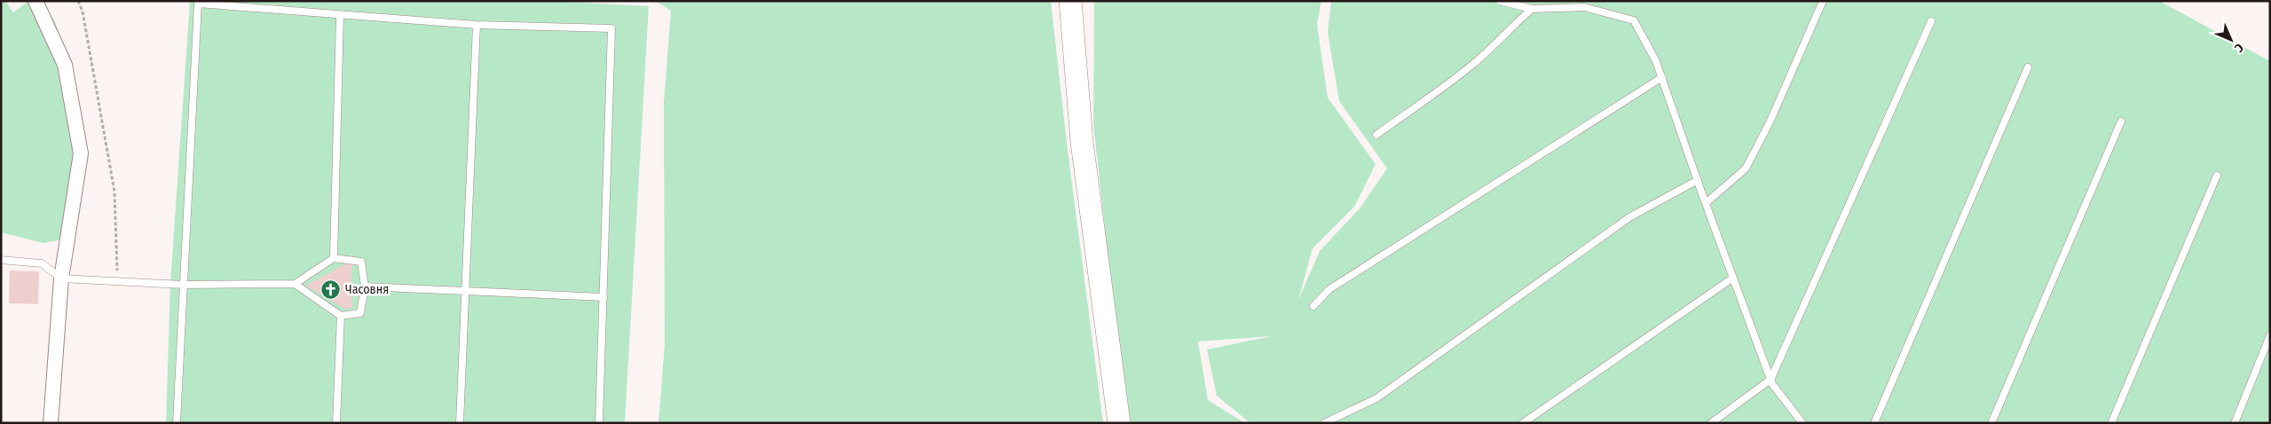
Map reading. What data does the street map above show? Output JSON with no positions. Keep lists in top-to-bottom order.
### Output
{
  "places": {
    "church": ["Часовня"]
  },
  "north": "bottom right"
}
